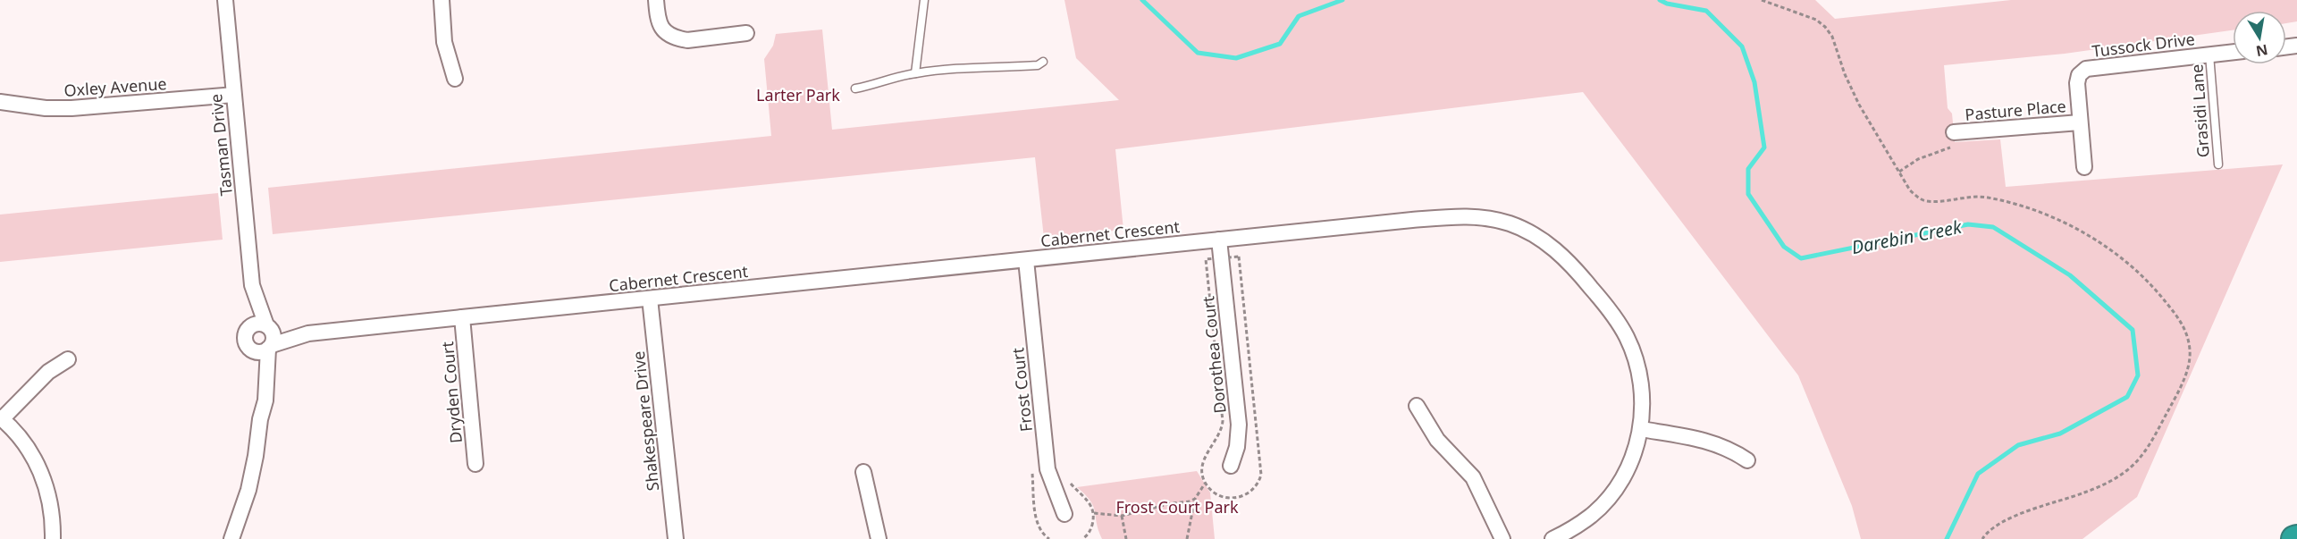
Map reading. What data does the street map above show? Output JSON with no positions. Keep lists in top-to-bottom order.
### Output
{
  "streets": {
    "street": [
      "Tussock Drive",
      "Oxley Avenue",
      "Pasture Place",
      "Tasman Drive",
      "Cabernet Crescent",
      "Dorothea Court",
      "Frost Court",
      "Dryden Court",
      "Shakespeare Drive"
    ],
    "lane": ["Grasidi Lane"]
  },
  "crossings": [
    ["Tussock Drive", "Pasture Place"],
    ["Tussock Drive", "Grasidi Lane"],
    ["Oxley Avenue", "Tasman Drive"],
    ["Tasman Drive", "Cabernet Crescent"],
    ["Cabernet Crescent", "Dorothea Court"],
    ["Cabernet Crescent", "Frost Court"],
    ["Cabernet Crescent", "Dryden Court"],
    ["Cabernet Crescent", "Shakespeare Drive"]
  ],
  "water": ["Darebin Creek"],
  "parks": ["Larter Park", "Frost Court Park"],
  "north": "bottom"
}
